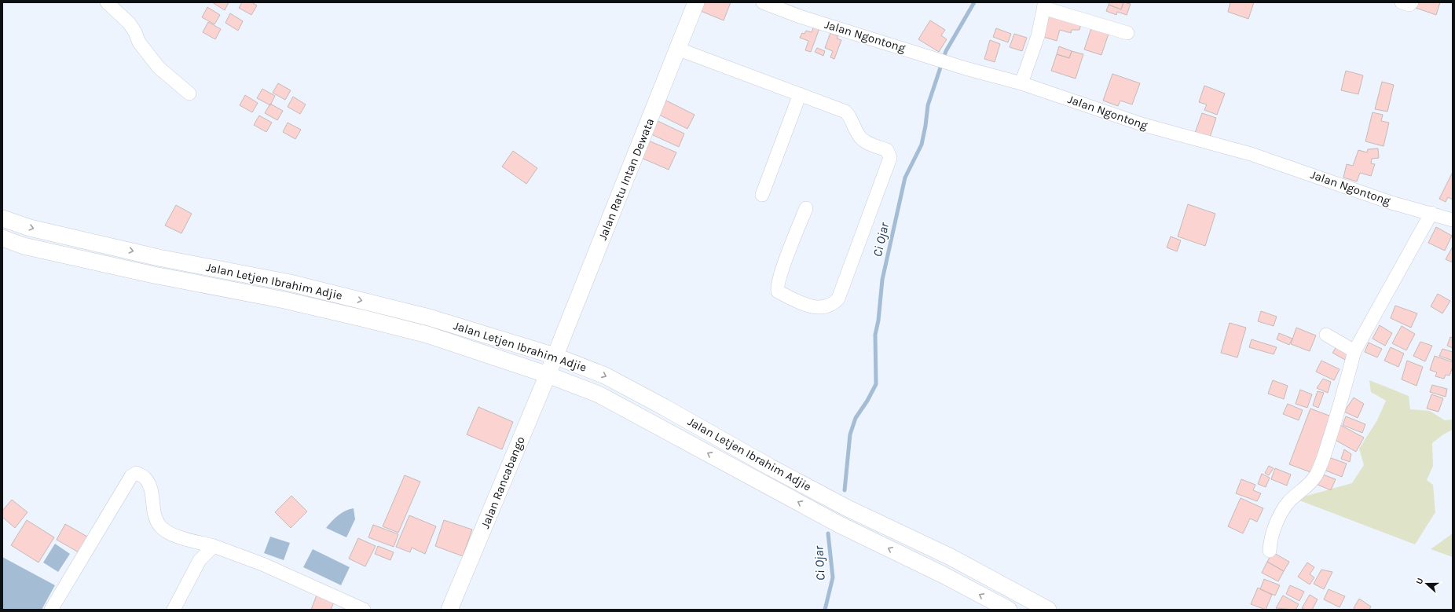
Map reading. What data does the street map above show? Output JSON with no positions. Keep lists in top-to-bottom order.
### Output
{
  "streets": {
    "street": [
      "Jalan Ngontong",
      "Jalan Ratu Intan Dewata",
      "Jalan Letjen Ibrahim Adjie",
      "Jalan Rancabango"
    ]
  },
  "crossings": [
    ["Jalan Ratu Intan Dewata", "Jalan Letjen Ibrahim Adjie"],
    ["Jalan Ratu Intan Dewata", "Jalan Rancabango"],
    ["Jalan Letjen Ibrahim Adjie", "Jalan Rancabango"]
  ],
  "water": ["Ci Ojar"],
  "north": "left"
}
